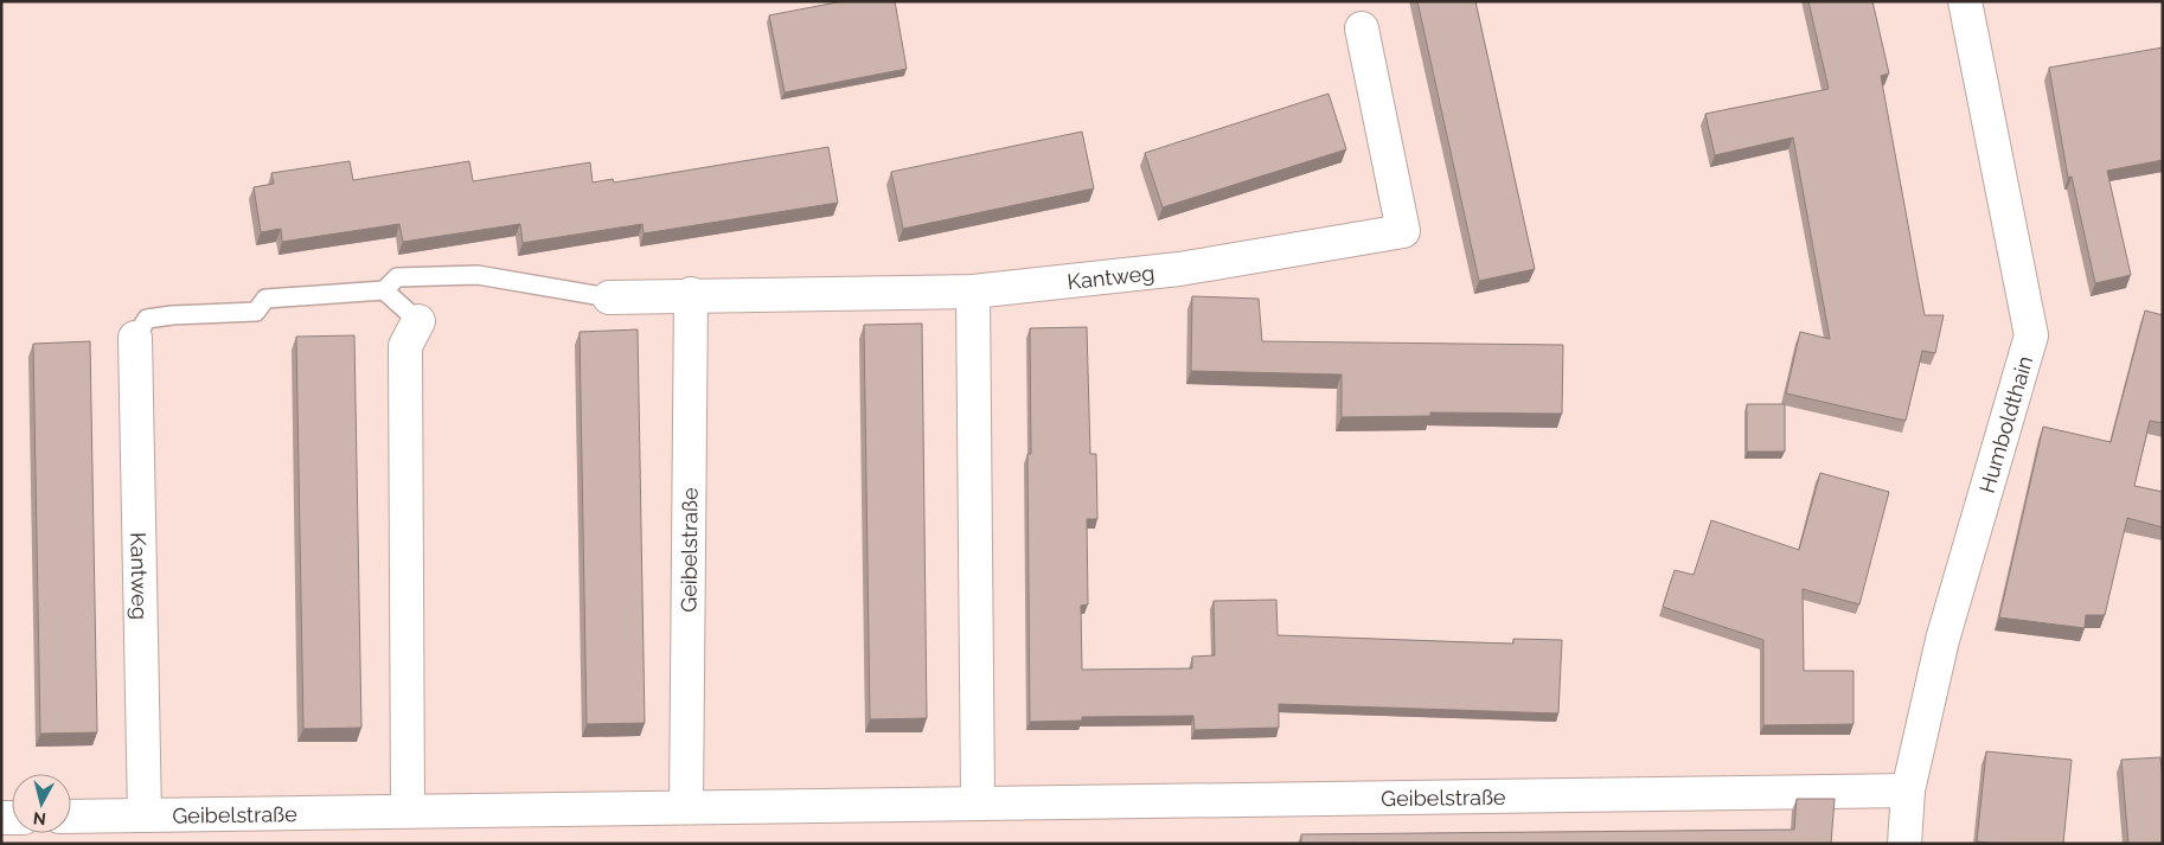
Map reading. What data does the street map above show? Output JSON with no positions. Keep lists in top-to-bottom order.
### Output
{
  "streets": {
    "street": ["Kantweg", "Humboldthain", "Geibelstraße"]
  },
  "crossings": [
    ["Kantweg", "Geibelstraße"],
    ["Humboldthain", "Geibelstraße"]
  ],
  "north": "bottom"
}
